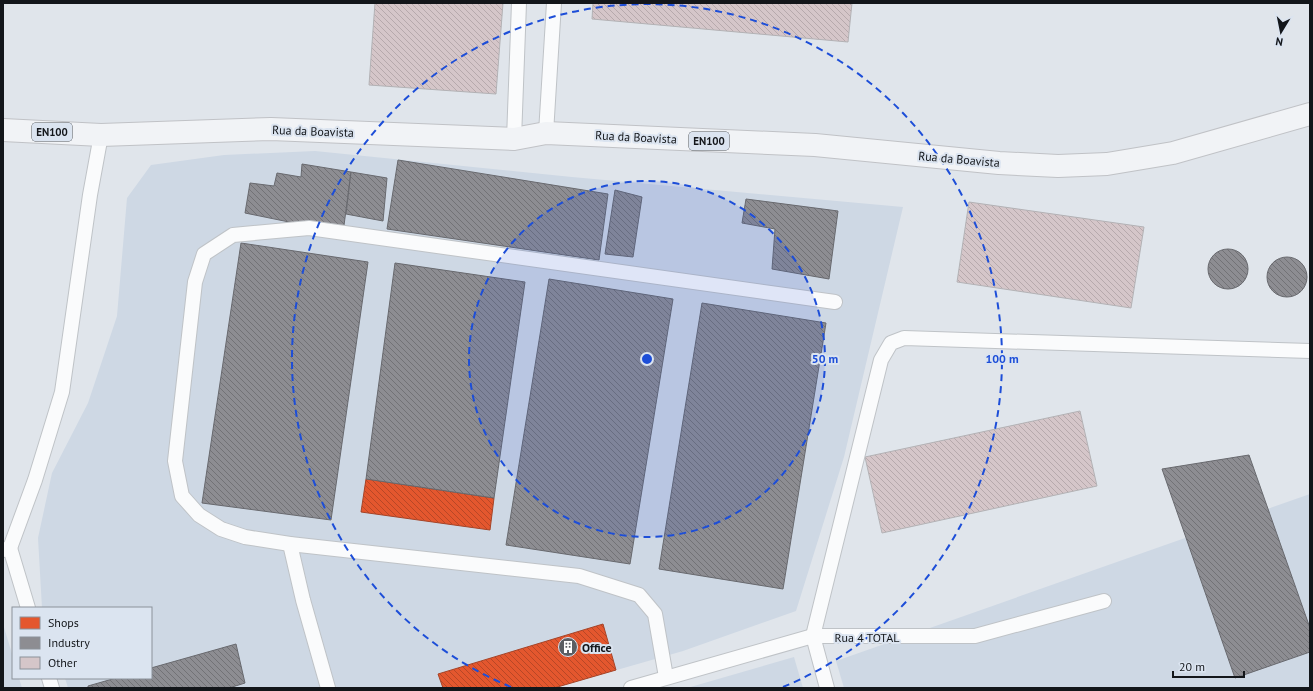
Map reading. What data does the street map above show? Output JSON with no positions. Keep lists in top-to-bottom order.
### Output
{
  "streets": {
    "main road": ["Rua da Boavista", "EN100"],
    "lane": ["Rua 4 TOTAL"]
  },
  "places": {
    "building": ["Office"]
  },
  "legend": ["Shops", "Industry", "Other"],
  "scale_bar": "20 m",
  "north": "bottom",
  "rings": ["50 m", "100 m"]
}
